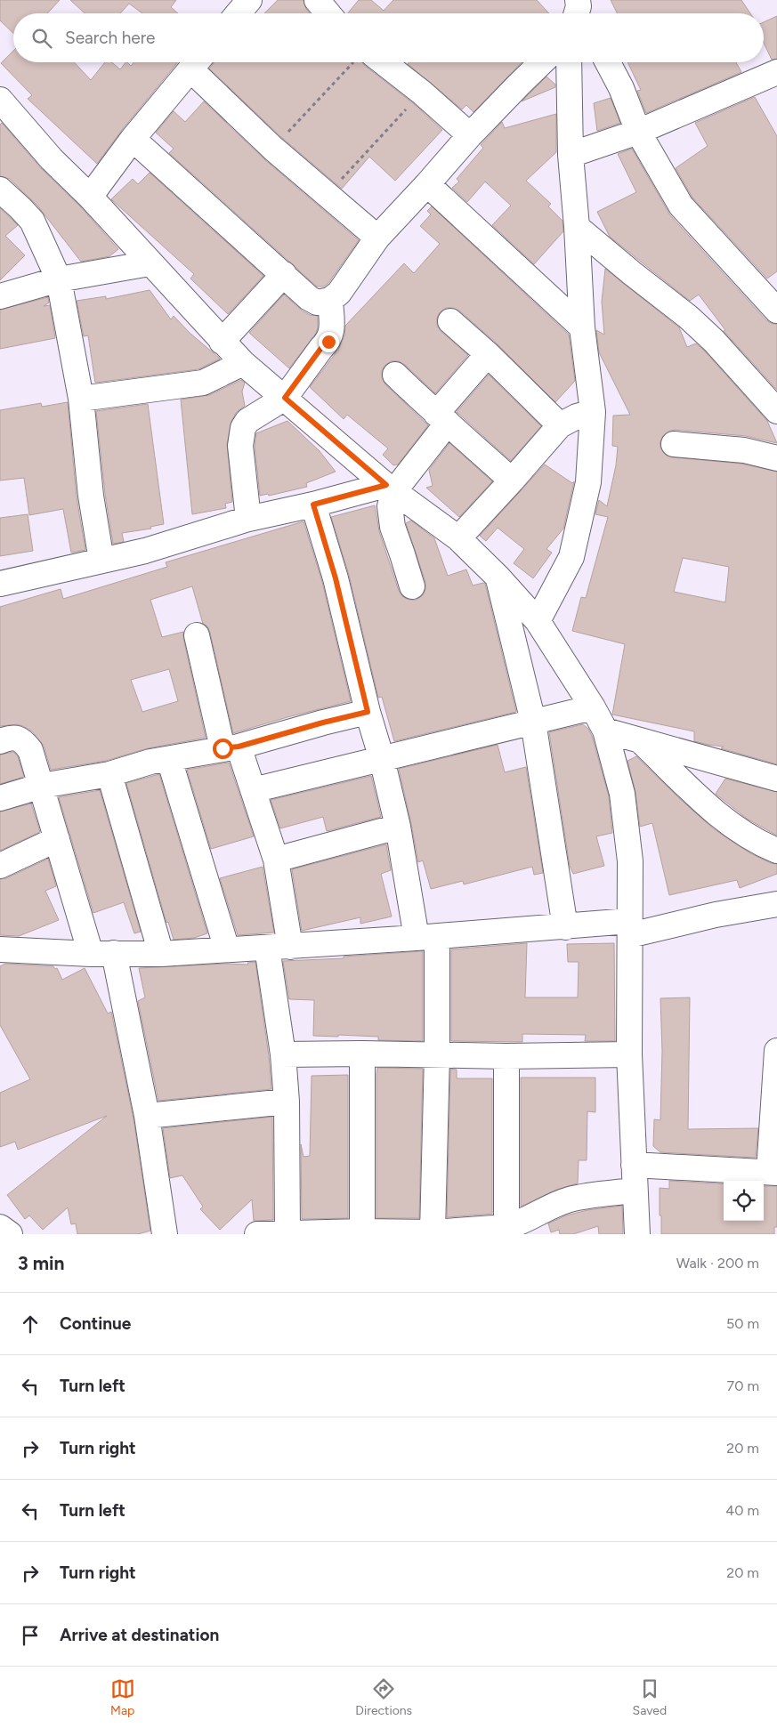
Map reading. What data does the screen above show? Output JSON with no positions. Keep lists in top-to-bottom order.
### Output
{
  "page": {
    "search": "Search here",
    "heading": ["3 min", "Walk · 200 m"],
    "list": [
      ["Continue", "50 m"],
      ["Turn left", "70 m"],
      ["Turn right", "20 m"],
      ["Turn left", "40 m"],
      ["Turn right", "20 m"],
      "Arrive at destination"
    ],
    "nav": ["Map", "Directions", "Saved"]
  }
}
